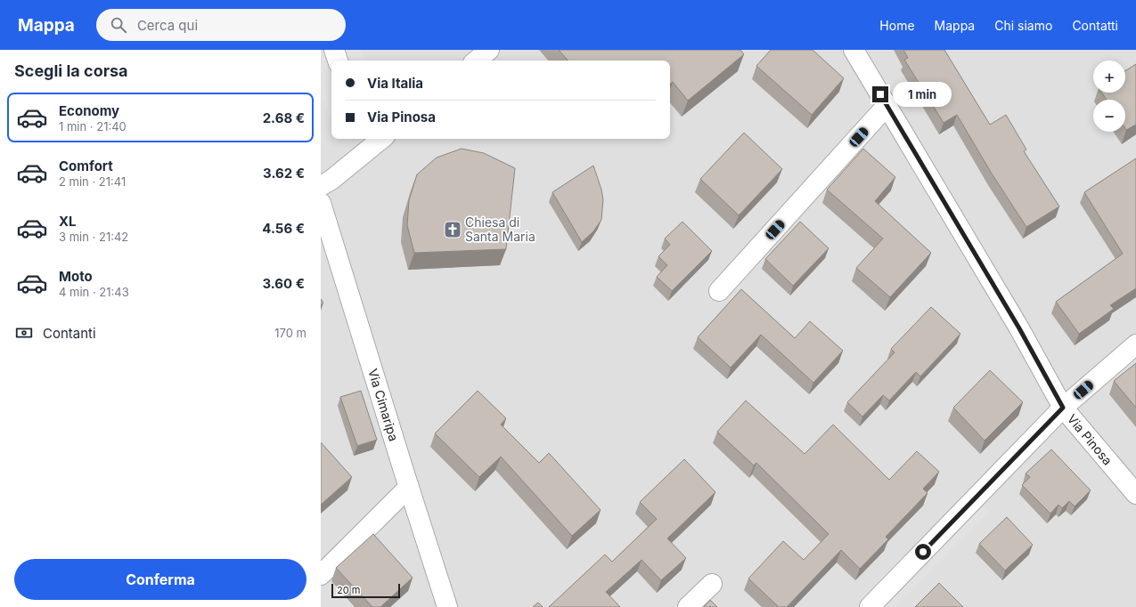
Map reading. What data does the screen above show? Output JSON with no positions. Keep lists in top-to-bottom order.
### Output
{
  "streets": {
    "street": ["Via Cimaripa", "Via Pinosa"]
  },
  "places": {
    "church": ["Chiesa di Santa Maria"]
  },
  "scale_bar": "20 m",
  "page": {
    "header": "Mappa",
    "search": "Cerca qui",
    "nav": [
      "Home",
      "Mappa",
      "Chi siamo",
      "Contatti"
    ],
    "heading": "Scegli la corsa",
    "map_buttons": ["+", "−"],
    "banner": ["Via Italia", "Via Pinosa"],
    "bubble": "1 min",
    "list": [
      {
        "name": "Economy",
        "note": "1 min · 21:40",
        "value": "2.68 €"
      },
      {
        "name": "Comfort",
        "note": "2 min · 21:41",
        "value": "3.62 €"
      },
      {
        "name": "XL",
        "note": "3 min · 21:42",
        "value": "4.56 €"
      },
      {
        "name": "Moto",
        "note": "4 min · 21:43",
        "value": "3.60 €"
      }
    ],
    "pay": ["Contanti", "170 m"],
    "buttons": "Conferma",
    "scale": "20 m"
  }
}
